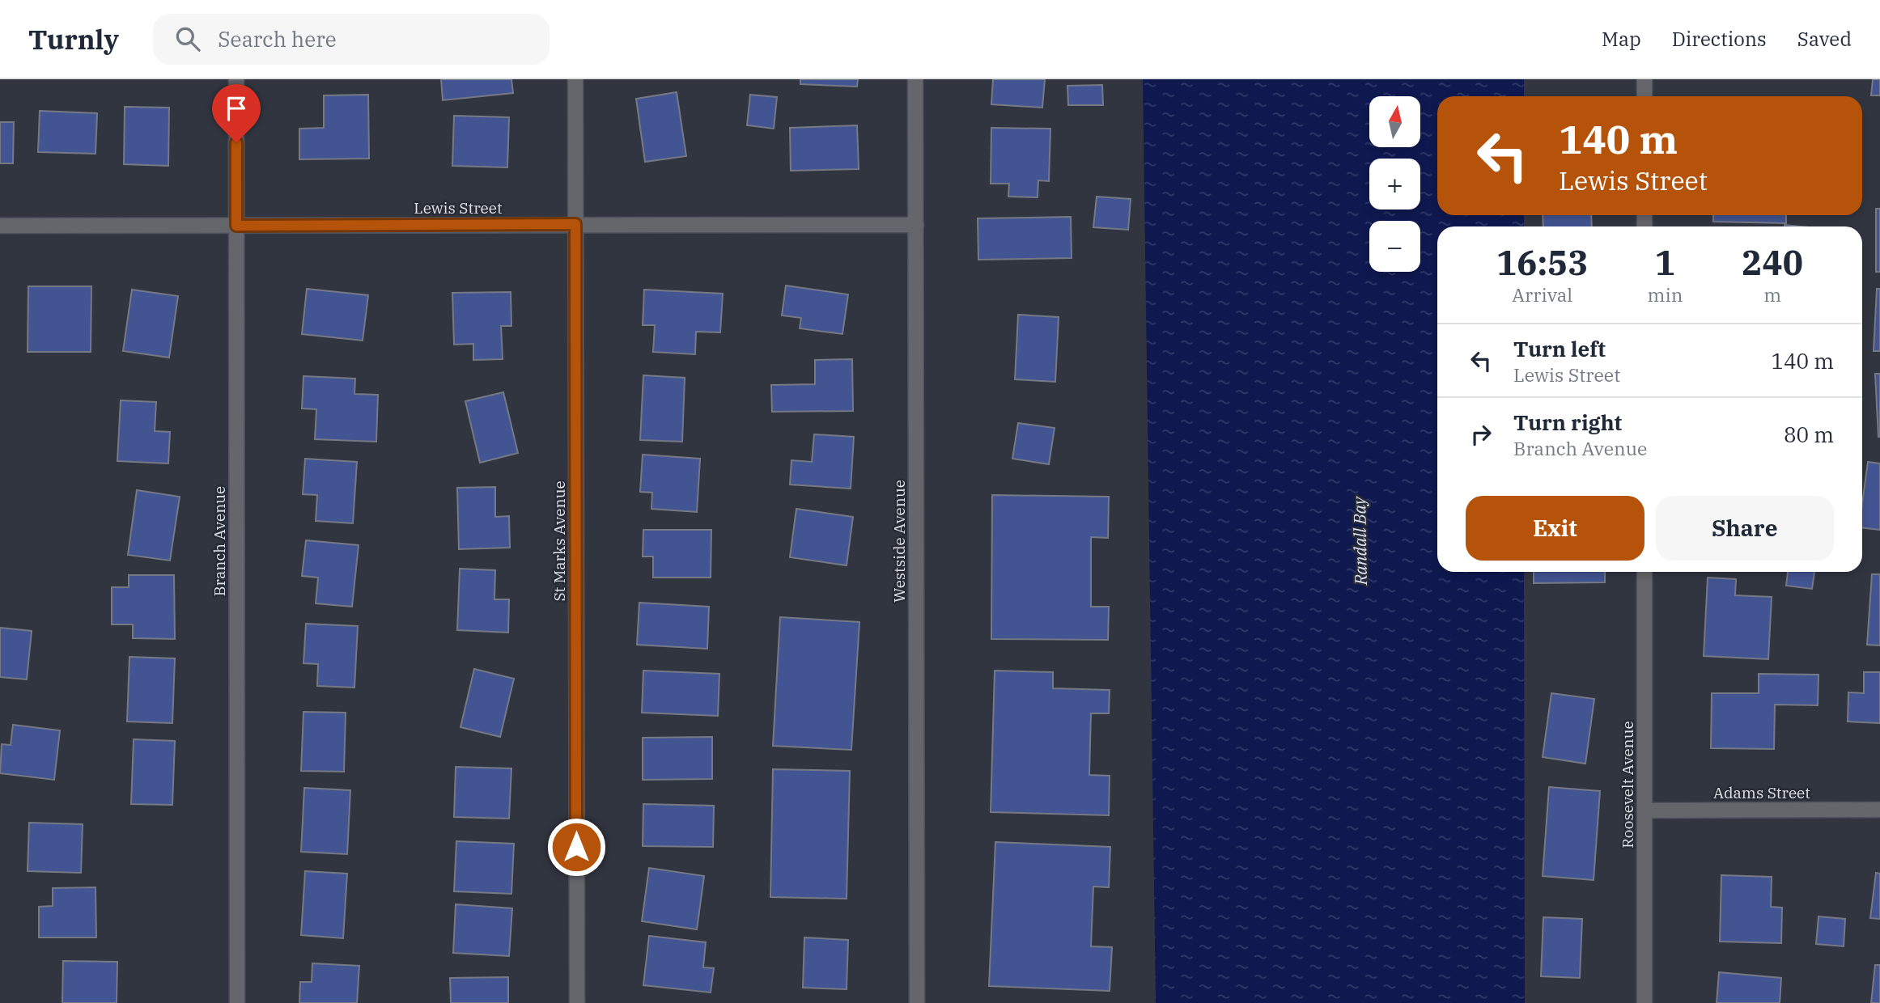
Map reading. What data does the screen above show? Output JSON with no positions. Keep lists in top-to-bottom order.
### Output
{
  "streets": {
    "street": [
      "Lewis Street",
      "Branch Avenue",
      "St Marks Avenue",
      "Westside Avenue",
      "Roosevelt Avenue",
      "Adams Street"
    ]
  },
  "crossings": [
    ["Lewis Street", "Branch Avenue"],
    ["Lewis Street", "St Marks Avenue"],
    ["Lewis Street", "Westside Avenue"],
    ["Roosevelt Avenue", "Adams Street"]
  ],
  "water": ["Randall Bay"],
  "north": "top",
  "page": {
    "header": "Turnly",
    "search": "Search here",
    "nav": ["Map", "Directions", "Saved"],
    "map_buttons": ["+", "−"],
    "turn": ["140 m", "Lewis Street"],
    "eta": [
      "16:53",
      "Arrival",
      "1",
      "min",
      "240",
      "m"
    ],
    "list": [
      {
        "name": "Turn left",
        "note": "Lewis Street",
        "value": "140 m"
      },
      {
        "name": "Turn right",
        "note": "Branch Avenue",
        "value": "80 m"
      }
    ],
    "buttons": ["Exit", "Share"]
  }
}
